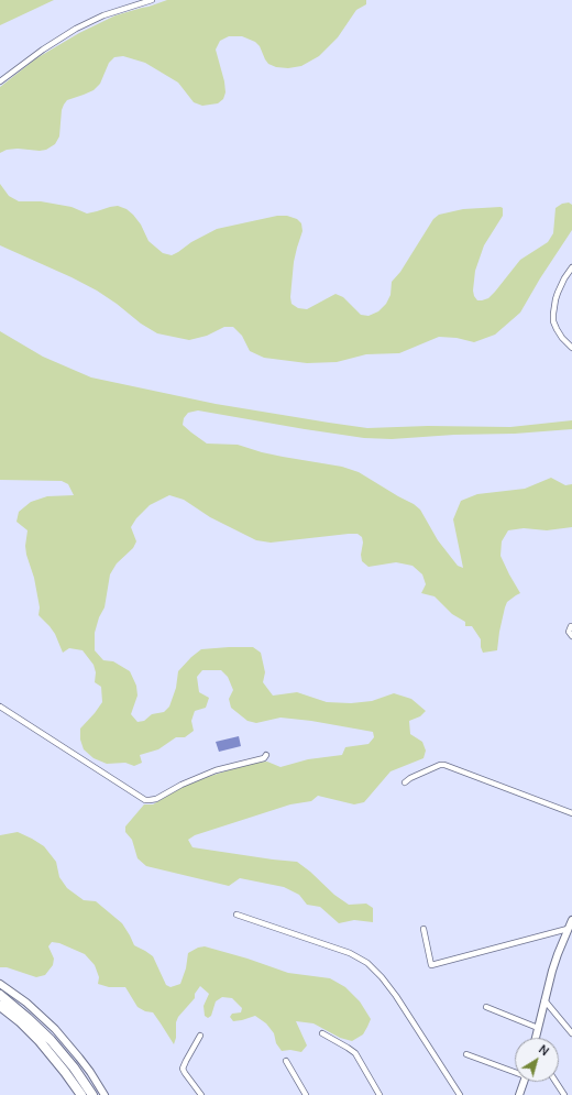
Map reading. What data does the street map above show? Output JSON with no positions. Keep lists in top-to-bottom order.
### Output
{
  "north": "top right"
}
